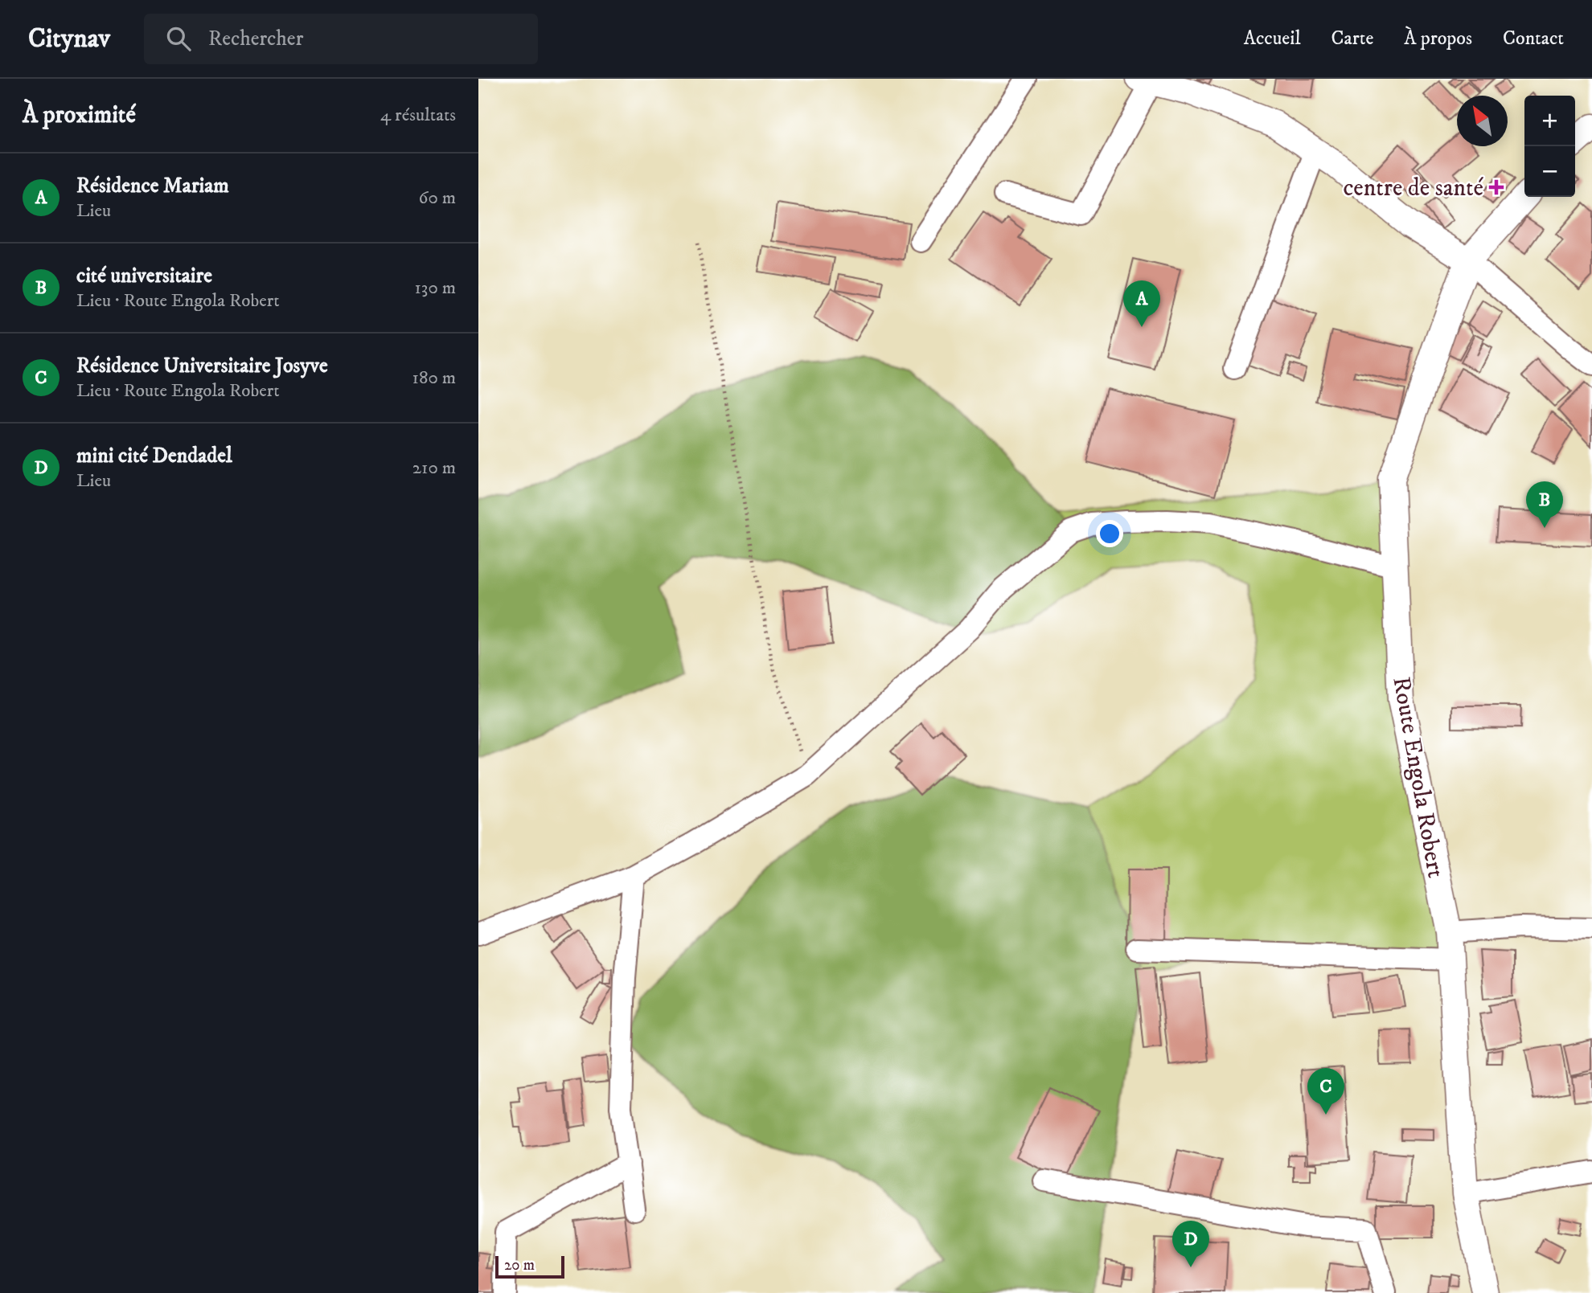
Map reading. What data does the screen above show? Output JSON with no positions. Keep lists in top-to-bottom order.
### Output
{
  "streets": {
    "street": ["Route Engola Robert"]
  },
  "places": {
    "health": ["centre de santé"]
  },
  "scale_bar": "20 m",
  "north": "top left",
  "page": {
    "header": "Citynav",
    "search": "Rechercher",
    "nav": [
      "Accueil",
      "Carte",
      "À propos",
      "Contact"
    ],
    "heading": ["À proximité", "4 résultats"],
    "map_buttons": ["+", "−"],
    "list": [
      {
        "mark": "A",
        "name": "Résidence Mariam",
        "note": "Lieu",
        "value": "60 m"
      },
      {
        "mark": "B",
        "name": "cité universitaire",
        "note": "Lieu · Route Engola Robert",
        "value": "130 m"
      },
      {
        "mark": "C",
        "name": "Résidence Universitaire Josyve",
        "note": "Lieu · Route Engola Robert",
        "value": "180 m"
      },
      {
        "mark": "D",
        "name": "mini cité Dendadel",
        "note": "Lieu",
        "value": "210 m"
      }
    ],
    "pins": [
      "A",
      "B",
      "C",
      "D"
    ],
    "scale": "20 m"
  }
}
